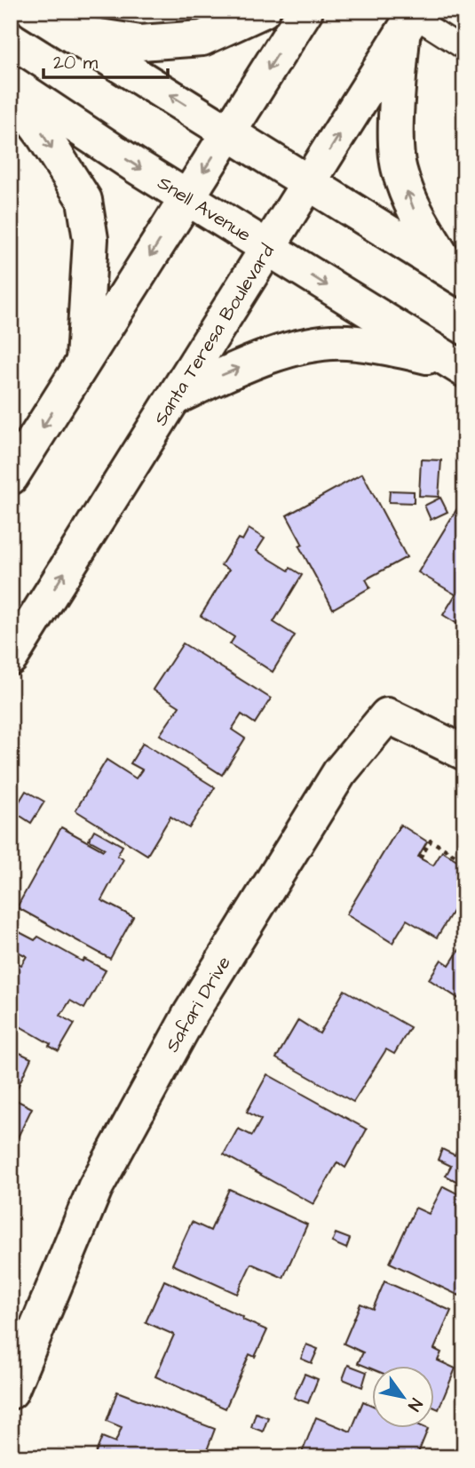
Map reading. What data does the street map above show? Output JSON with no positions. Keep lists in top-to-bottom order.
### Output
{
  "streets": {
    "main road": ["Snell Avenue", "Santa Teresa Boulevard", "Safari Drive"]
  },
  "crossings": [
    ["Snell Avenue", "Santa Teresa Boulevard"]
  ],
  "scale_bar": "20 m",
  "north": "bottom right"
}
